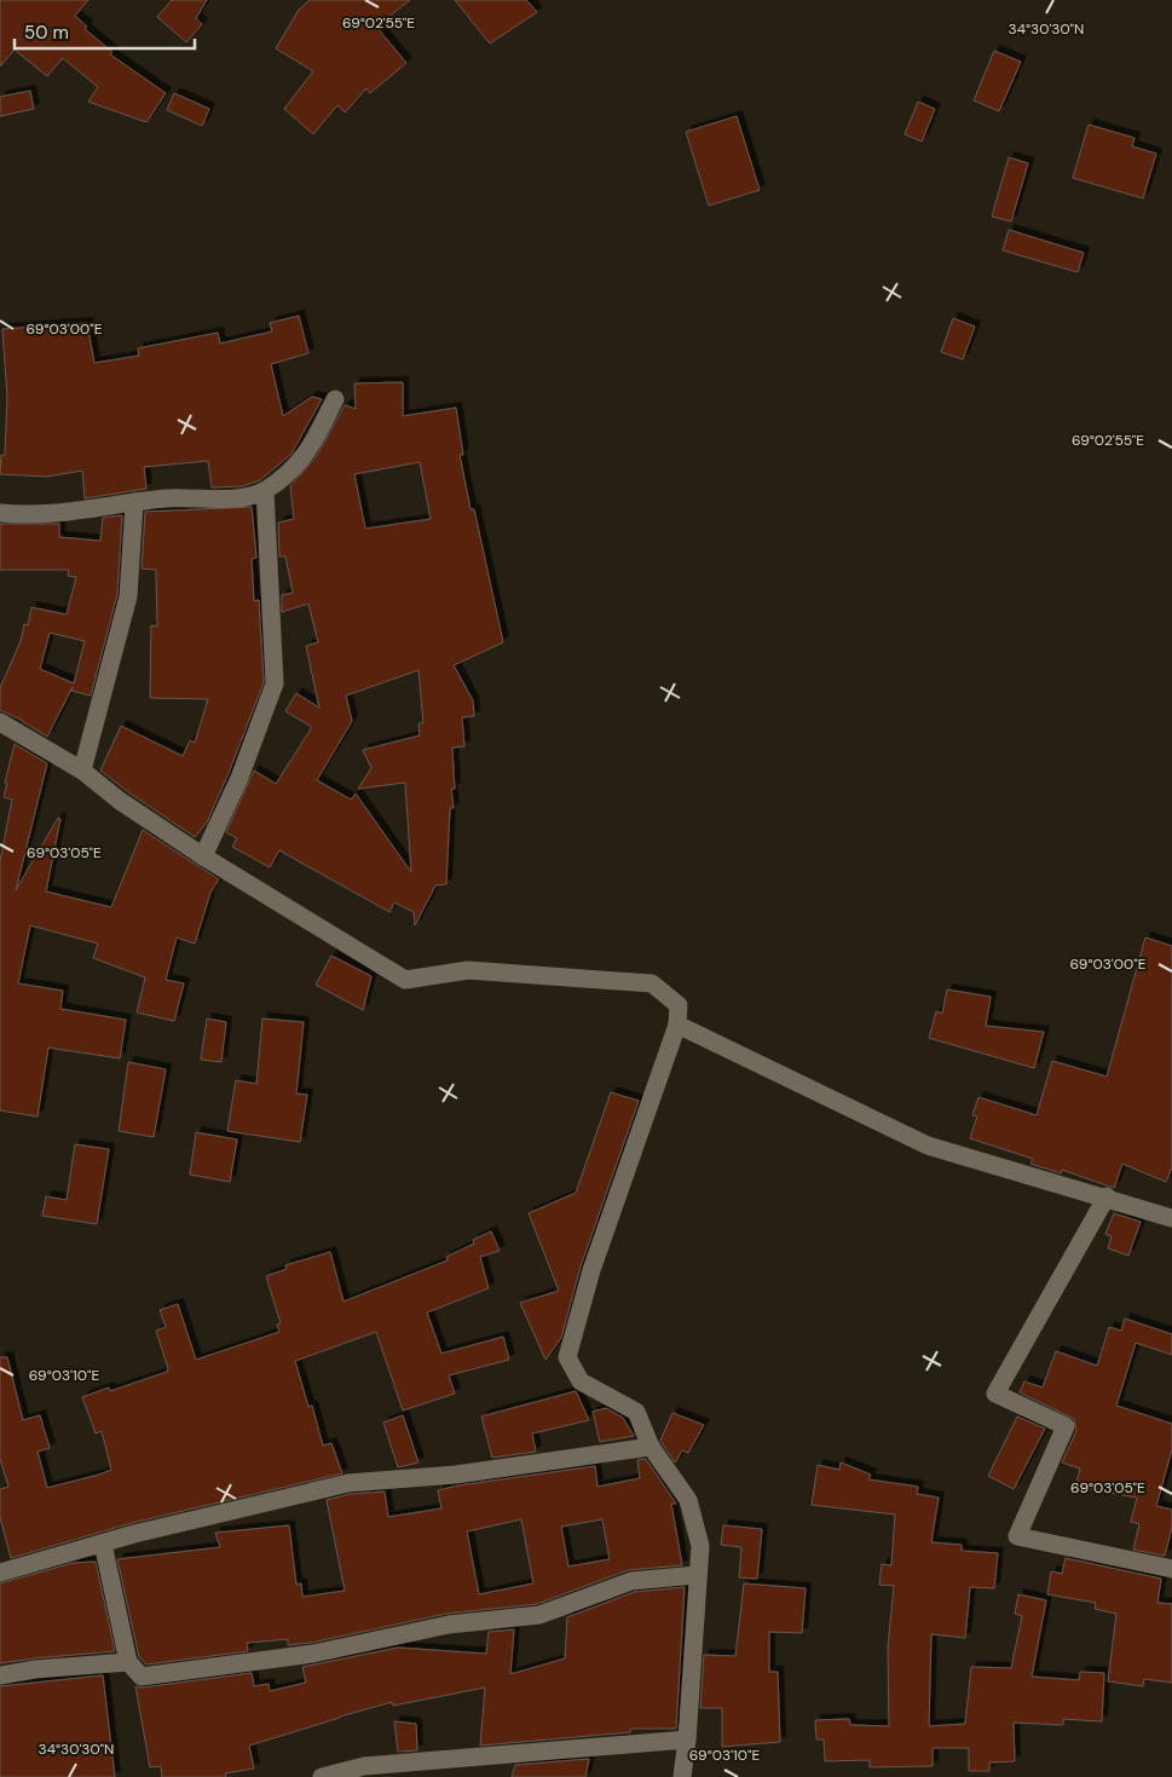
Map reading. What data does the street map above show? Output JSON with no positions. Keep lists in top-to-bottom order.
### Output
{
  "scale_bar": "50 m",
  "coordinates": [
    "69°02'55\"E",
    "34°30'30\"N",
    "69°03'00\"E",
    "69°03'05\"E",
    "69°03'10\"E"
  ]
}
